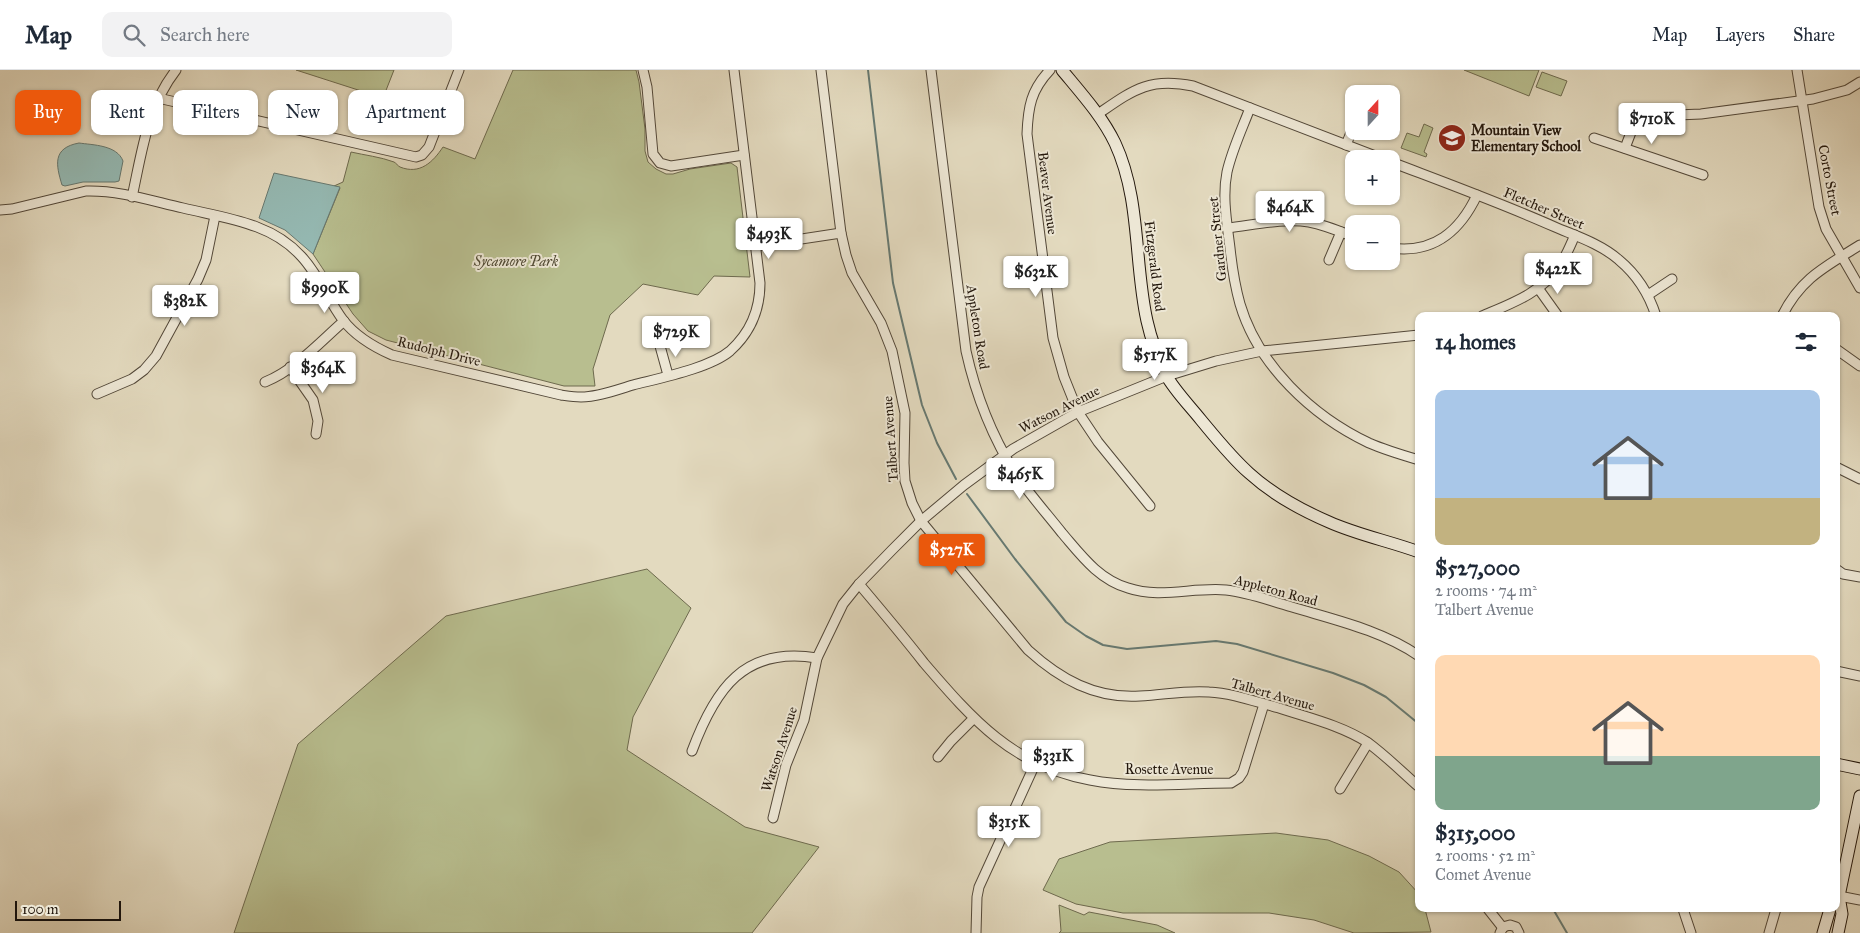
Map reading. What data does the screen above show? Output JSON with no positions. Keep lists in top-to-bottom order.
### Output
{
  "streets": {
    "main road": ["Fitzgerald Road"],
    "street": [
      "Corto Street",
      "Beaver Avenue",
      "Fletcher Street",
      "Gardner Street",
      "Appleton Road",
      "Rudolph Drive",
      "Watson Avenue",
      "Talbert Avenue",
      "Rosette Avenue"
    ]
  },
  "crossings": [
    ["Beaver Avenue", "Watson Avenue"],
    ["Gardner Street", "Watson Avenue"],
    ["Fitzgerald Road", "Watson Avenue"],
    ["Appleton Road", "Watson Avenue"],
    ["Watson Avenue", "Talbert Avenue"],
    ["Watson Avenue", "Rosette Avenue"],
    ["Talbert Avenue", "Rosette Avenue"]
  ],
  "parks": ["Sycamore Park"],
  "places": {
    "school or university": ["Mountain View Elementary School"]
  },
  "scale_bar": "100 m",
  "north": "top",
  "page": {
    "header": "Map",
    "search": "Search here",
    "nav": ["Map", "Layers", "Share"],
    "map_buttons": ["+", "−"],
    "chip": [
      "Buy",
      "Rent",
      "Filters",
      "New",
      "Apartment"
    ],
    "price": [
      "$710K",
      "$464K",
      "$493K",
      "$422K",
      "$632K",
      "$990K",
      "$382K",
      "$729K",
      "$517K",
      "$364K",
      "$465K",
      "$527K",
      "$331K",
      "$315K"
    ],
    "heading": "14 homes",
    "list": [
      {
        "name": "$527,000",
        "note": "2 rooms · 74 m² · Talbert Avenue"
      },
      {
        "name": "$315,000",
        "note": "2 rooms · 52 m² · Comet Avenue"
      }
    ],
    "scale": "100 m"
  }
}
